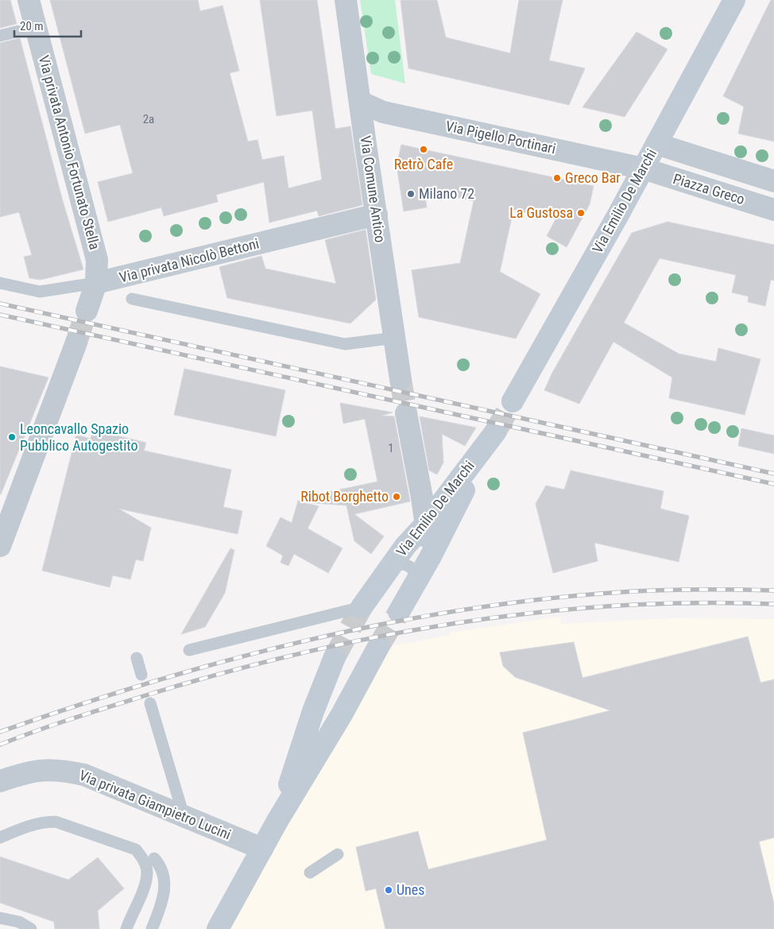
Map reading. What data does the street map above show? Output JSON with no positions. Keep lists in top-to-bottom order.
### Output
{
  "streets": {
    "street": [
      "Via Pigello Portinari",
      "Via privata Antonio Fortunato Stella",
      "Via Comune Antico",
      "Piazza Greco",
      "Via Emilio De Marchi",
      "Via privata Nicolò Bettoni",
      "Via privata Giampietro Lucini"
    ]
  },
  "crossings": [
    ["Via Pigello Portinari", "Via Comune Antico"],
    ["Via Pigello Portinari", "Piazza Greco"],
    ["Via Pigello Portinari", "Via Emilio De Marchi"],
    ["Via privata Antonio Fortunato Stella", "Via privata Nicolò Bettoni"],
    ["Via Comune Antico", "Via privata Nicolò Bettoni"],
    ["Piazza Greco", "Via Emilio De Marchi"]
  ],
  "places": [
    "Retrò Cafe",
    "Greco Bar",
    "Milano 72",
    "La Gustosa",
    "Leoncavallo Spazio Pubblico Autogestito",
    "Ribot Borghetto",
    "Unes"
  ],
  "house_numbers": ["2a", "1"],
  "scale_bar": "20 m"
}
